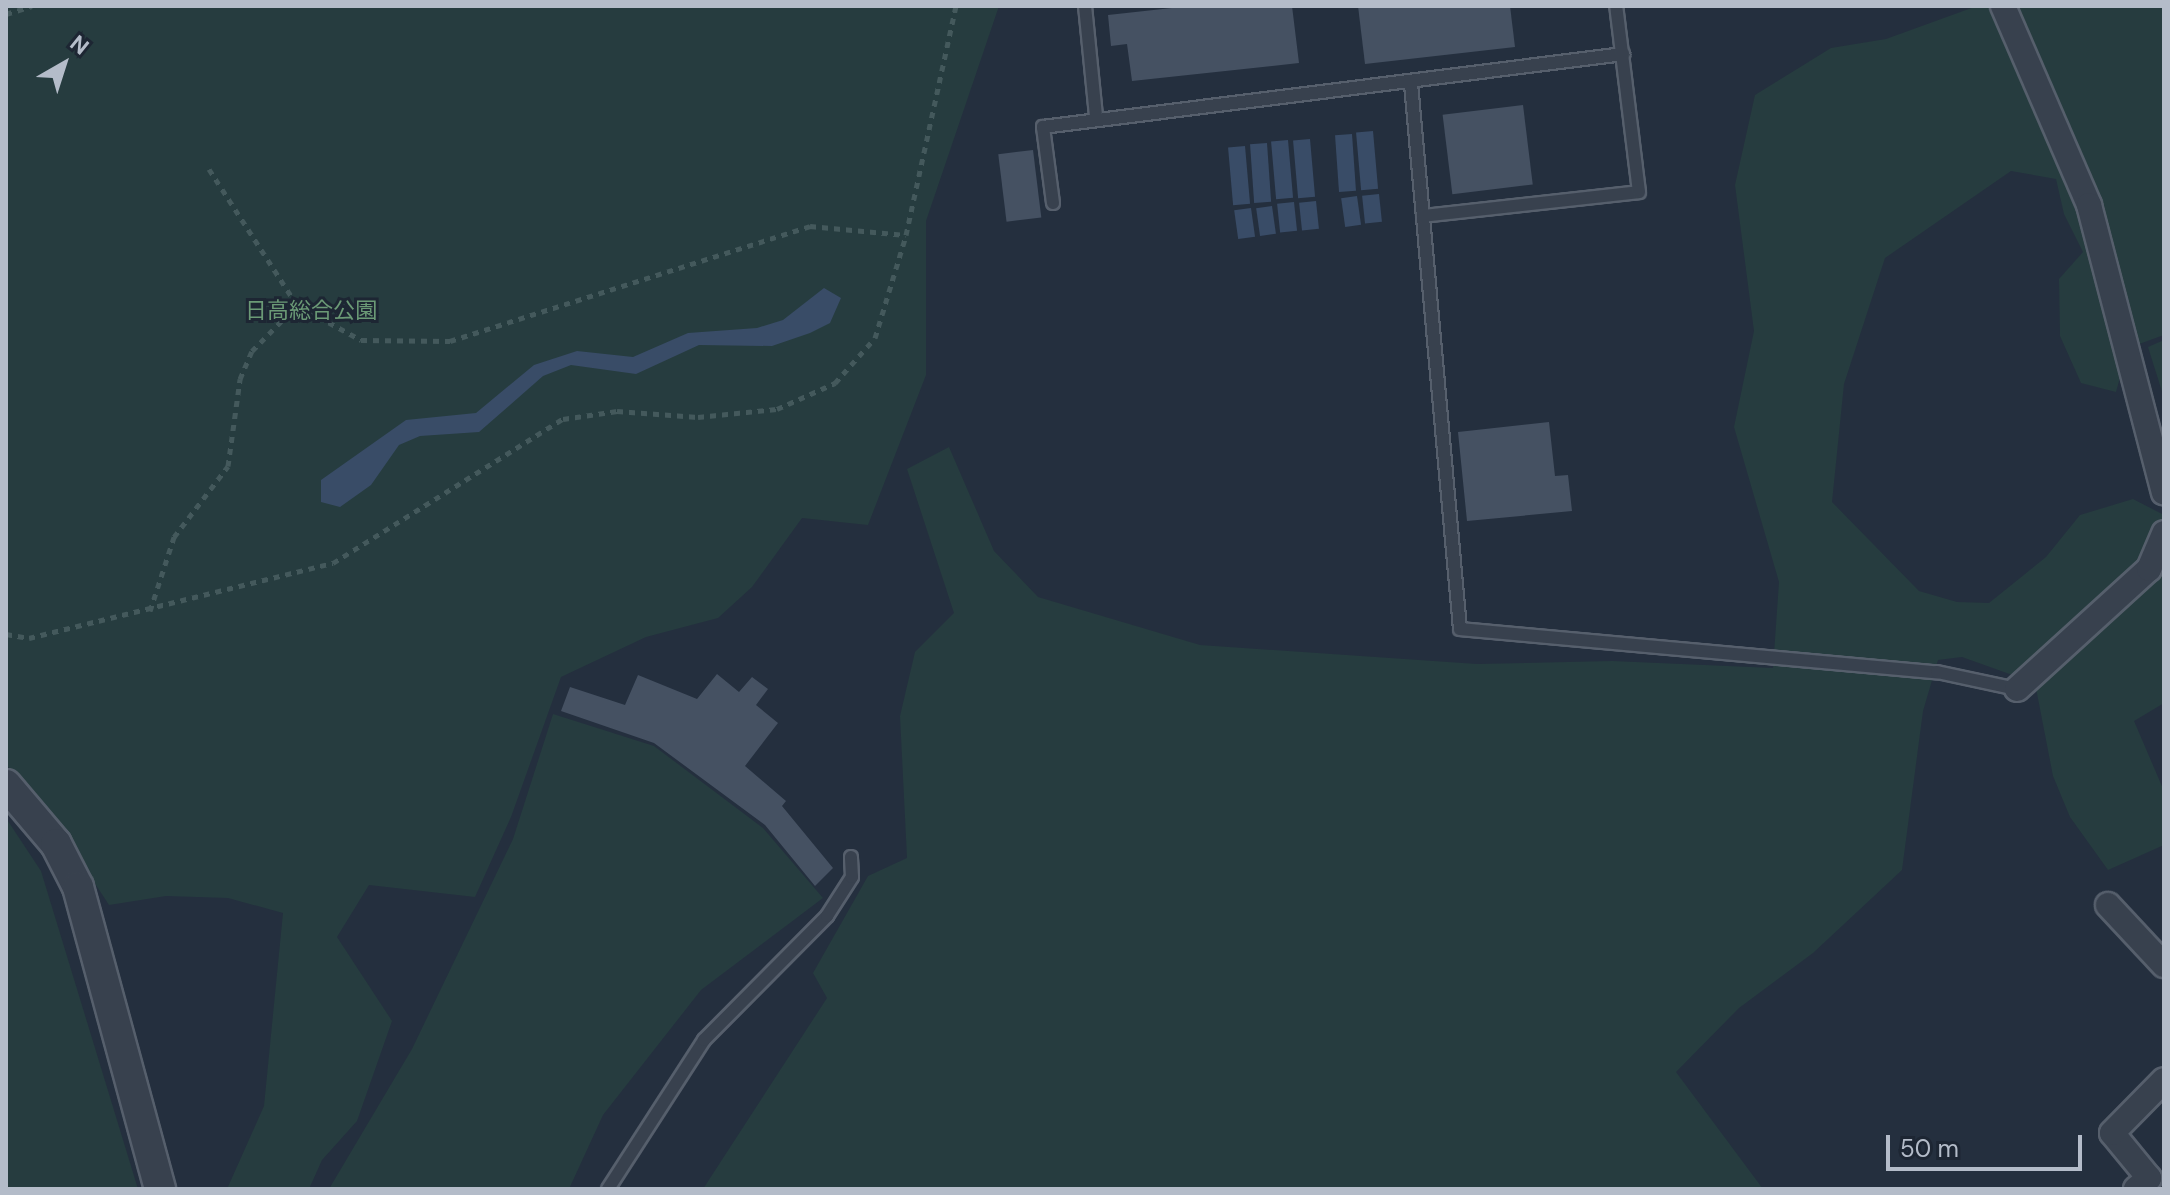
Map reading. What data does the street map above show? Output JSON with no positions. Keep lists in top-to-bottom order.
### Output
{
  "parks": ["日高総合公園"],
  "scale_bar": "50 m",
  "north": "top right"
}
